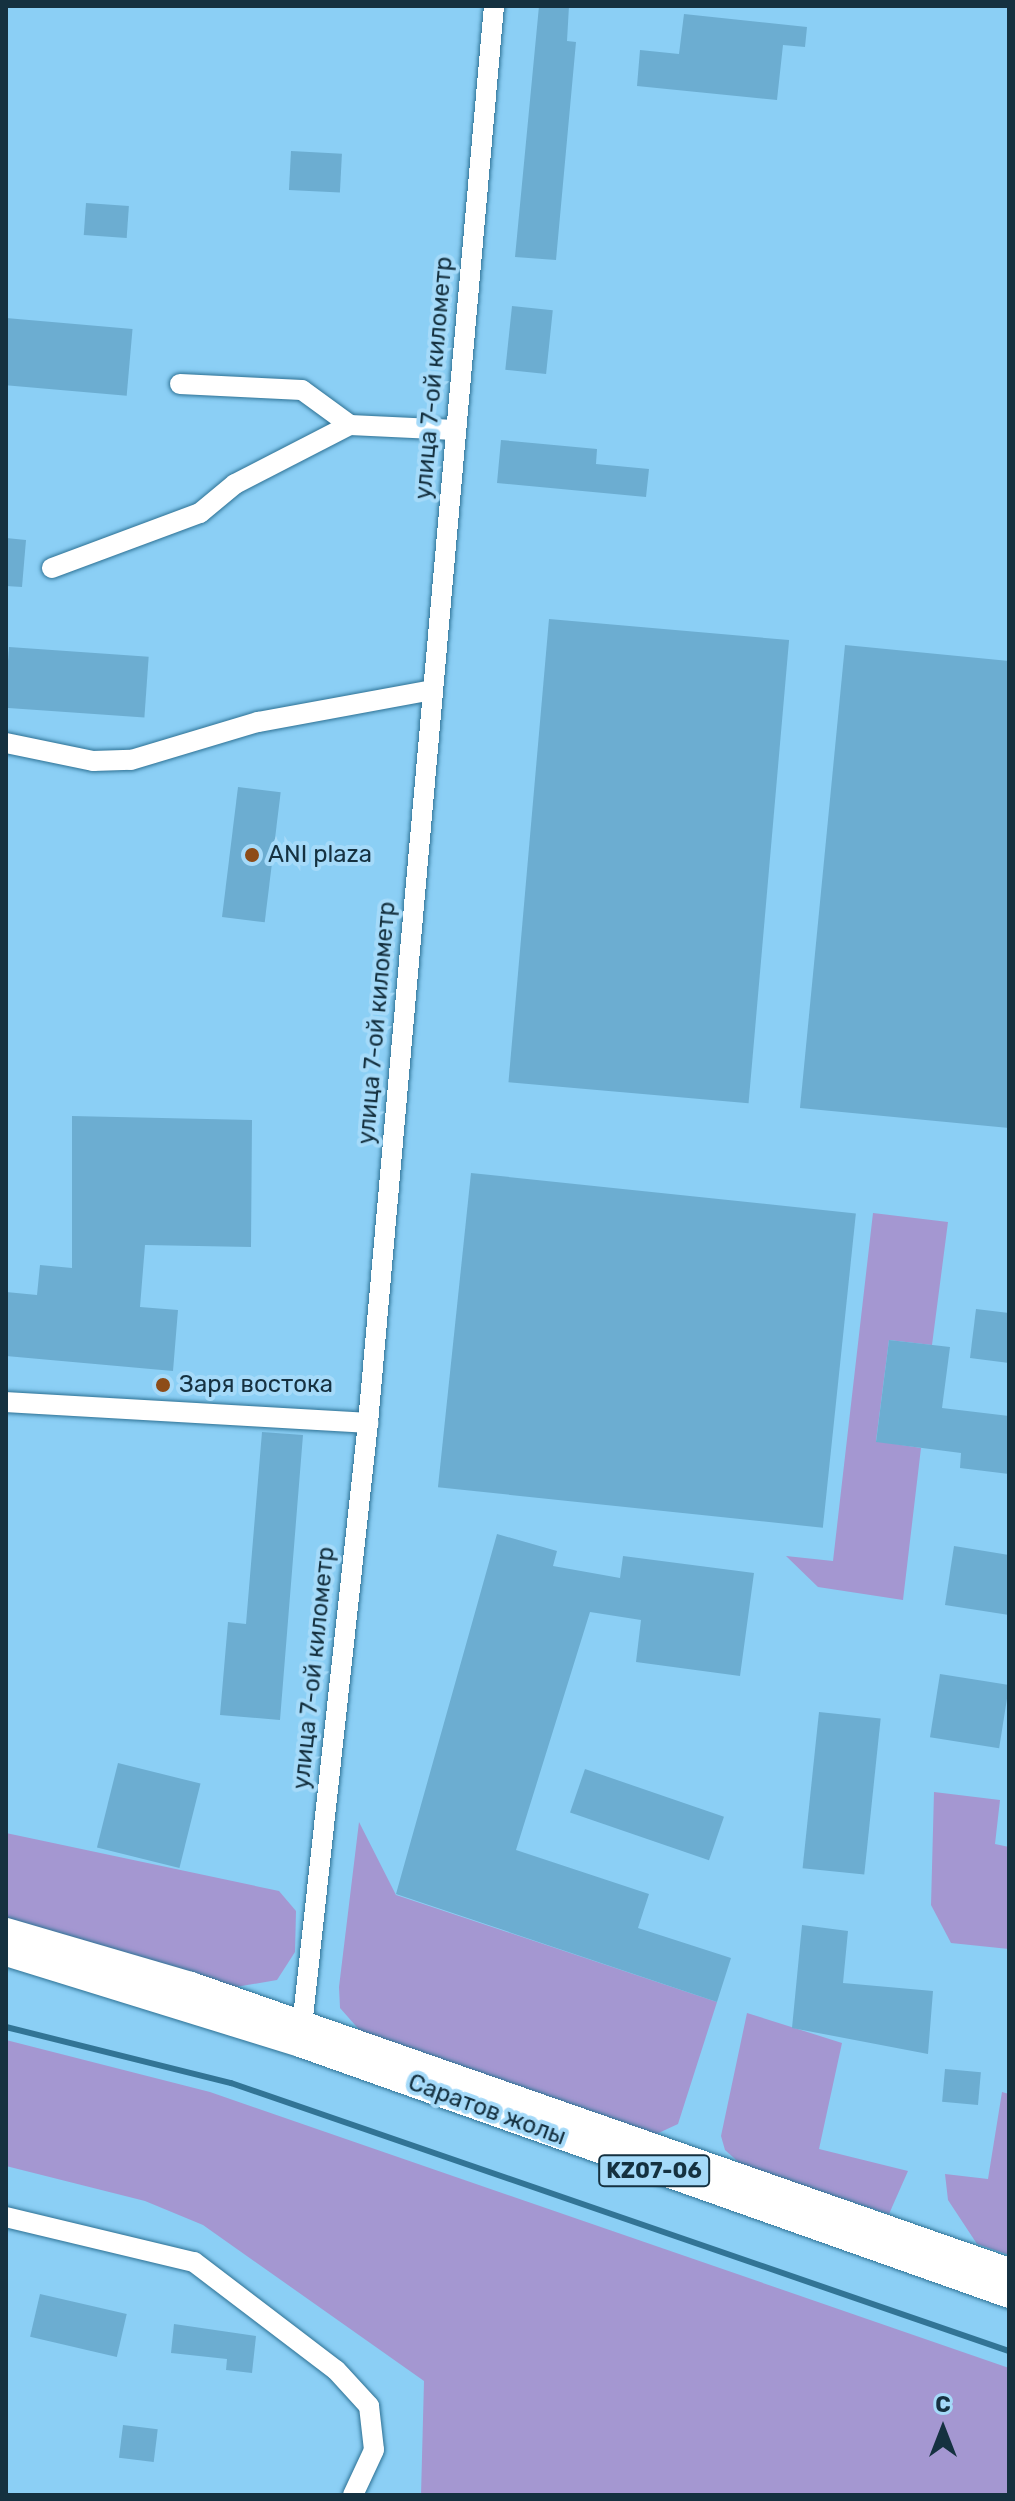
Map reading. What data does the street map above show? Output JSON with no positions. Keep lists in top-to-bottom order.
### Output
{
  "streets": {
    "main road": ["Саратов жолы", "KZ07-06"],
    "street": ["улица 7-ой километр"]
  },
  "crossings": [
    ["улица 7-ой километр", "Саратов жолы"]
  ],
  "places": ["ANI plaza", "Заря востока"],
  "north": "top"
}
